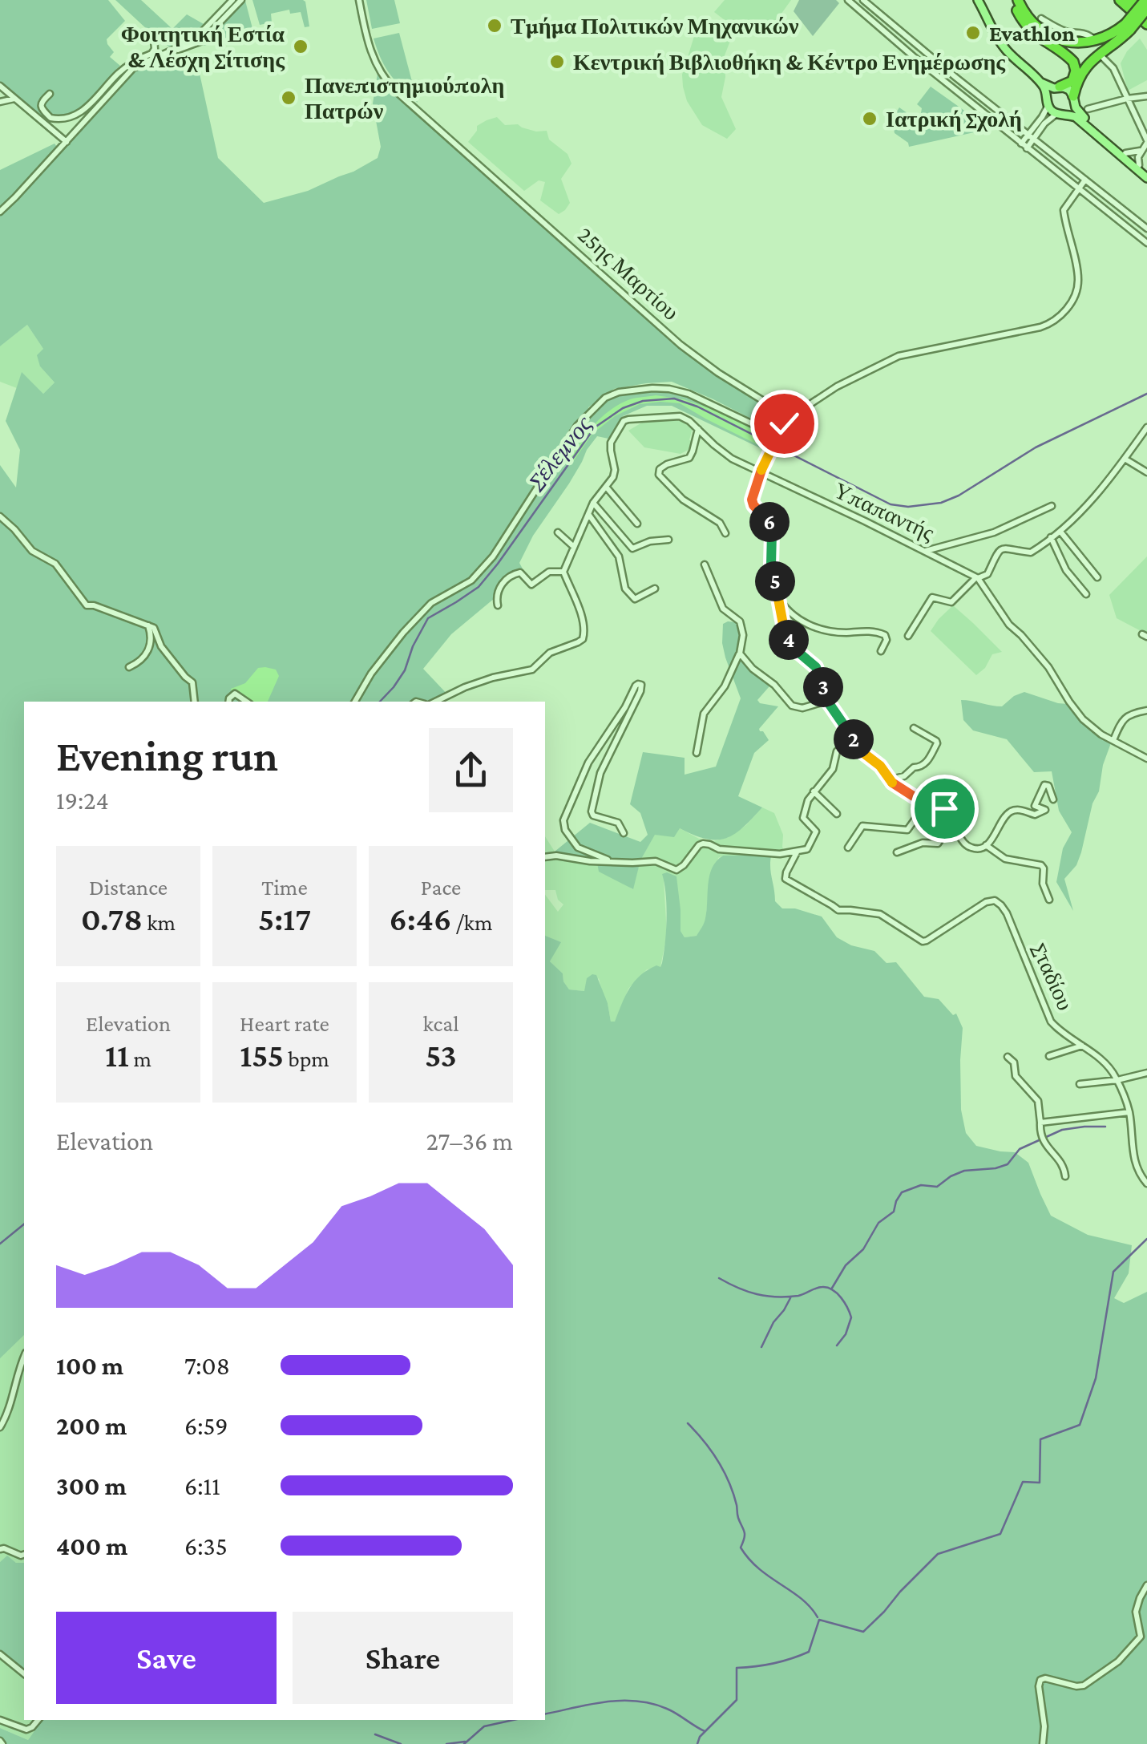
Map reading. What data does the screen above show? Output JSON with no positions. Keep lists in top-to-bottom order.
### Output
{
  "streets": {
    "street": ["25ης Μαρτίου", "Υπαπαντής", "Σταδίου"]
  },
  "water": ["Σέλεμνος"],
  "places": [
    "Τμήμα Πολιτικών Μηχανικών",
    "Evathlon",
    "Φοιτητική Εστία & Λέσχη Σίτισης",
    "Κεντρική Βιβλιοθήκη & Κέντρο Ενημέρωσης",
    "Πανεπιστημιούπολη Πατρών",
    "Ιατρική Σχολή"
  ],
  "page": {
    "pins": [
      "6",
      "5",
      "4",
      "3",
      "2"
    ],
    "heading": ["Evening run", "19:24"],
    "stats": [
      ["Distance", "0.78 km"],
      ["Time", "5:17"],
      ["Pace", "6:46 /km"],
      ["Elevation", "11 m"],
      ["Heart rate", "155 bpm"],
      ["kcal", "53"]
    ],
    "chart": ["Elevation", "27–36 m"],
    "list": [
      {
        "name": "100 m",
        "note": "7:08"
      },
      {
        "name": "200 m",
        "note": "6:59"
      },
      {
        "name": "300 m",
        "note": "6:11"
      },
      {
        "name": "400 m",
        "note": "6:35"
      }
    ],
    "buttons": ["Save", "Share"]
  }
}
